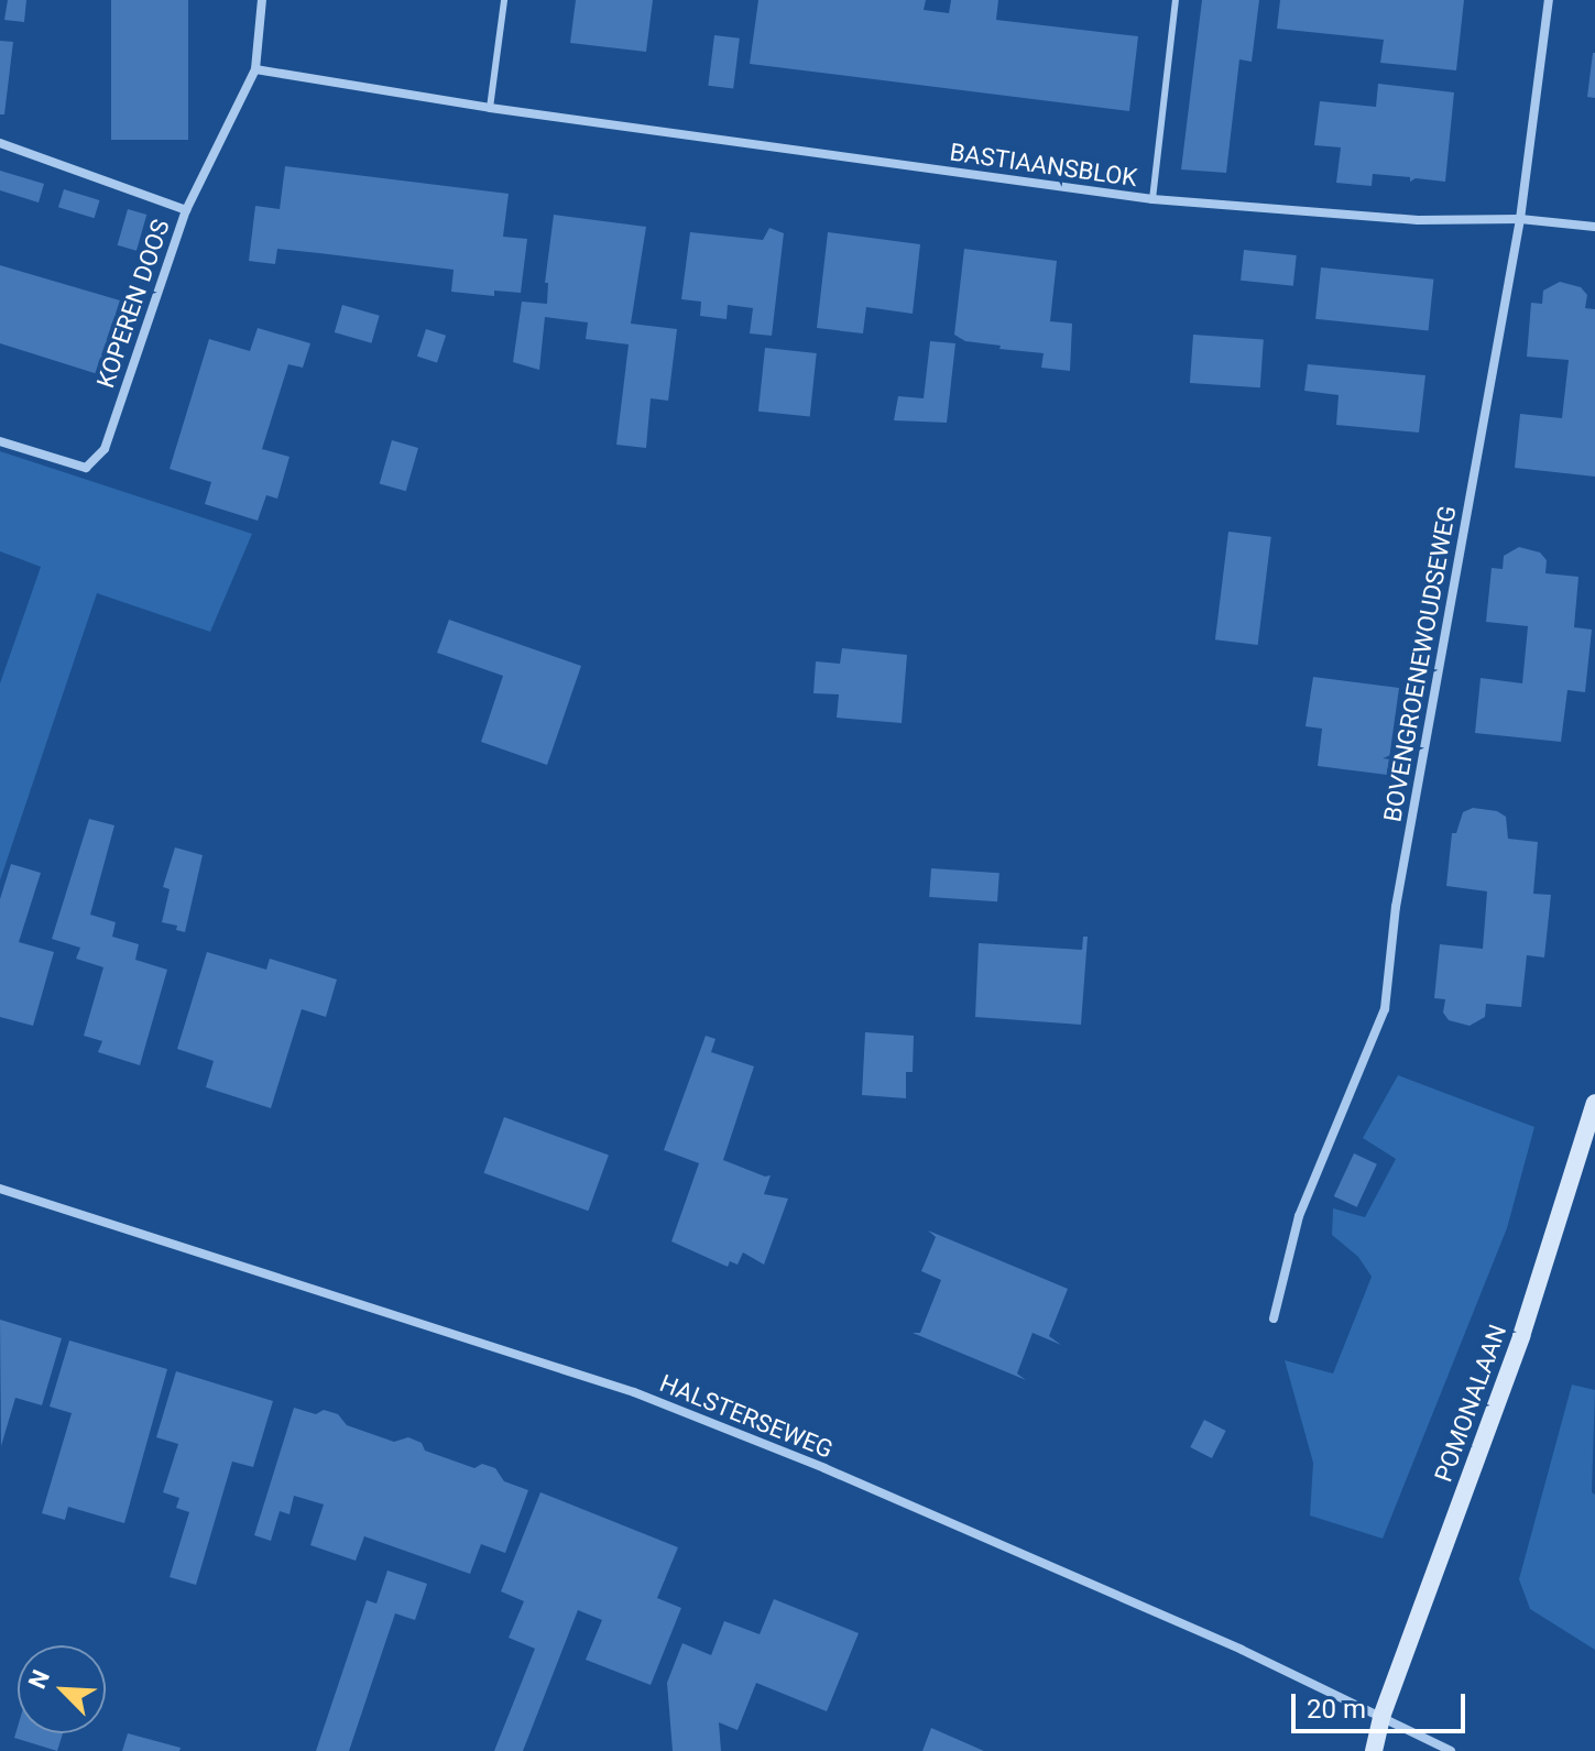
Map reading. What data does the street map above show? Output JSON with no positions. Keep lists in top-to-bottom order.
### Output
{
  "streets": {
    "street": [
      "BASTIAANSBLOK",
      "KOPEREN DOOS",
      "BOVENGROENEWOUDSEWEG",
      "POMONALAAN",
      "HALSTERSEWEG"
    ]
  },
  "crossings": [
    ["BASTIAANSBLOK", "KOPEREN DOOS"],
    ["BASTIAANSBLOK", "BOVENGROENEWOUDSEWEG"],
    ["POMONALAAN", "HALSTERSEWEG"]
  ],
  "scale_bar": "20 m",
  "north": "top left"
}
